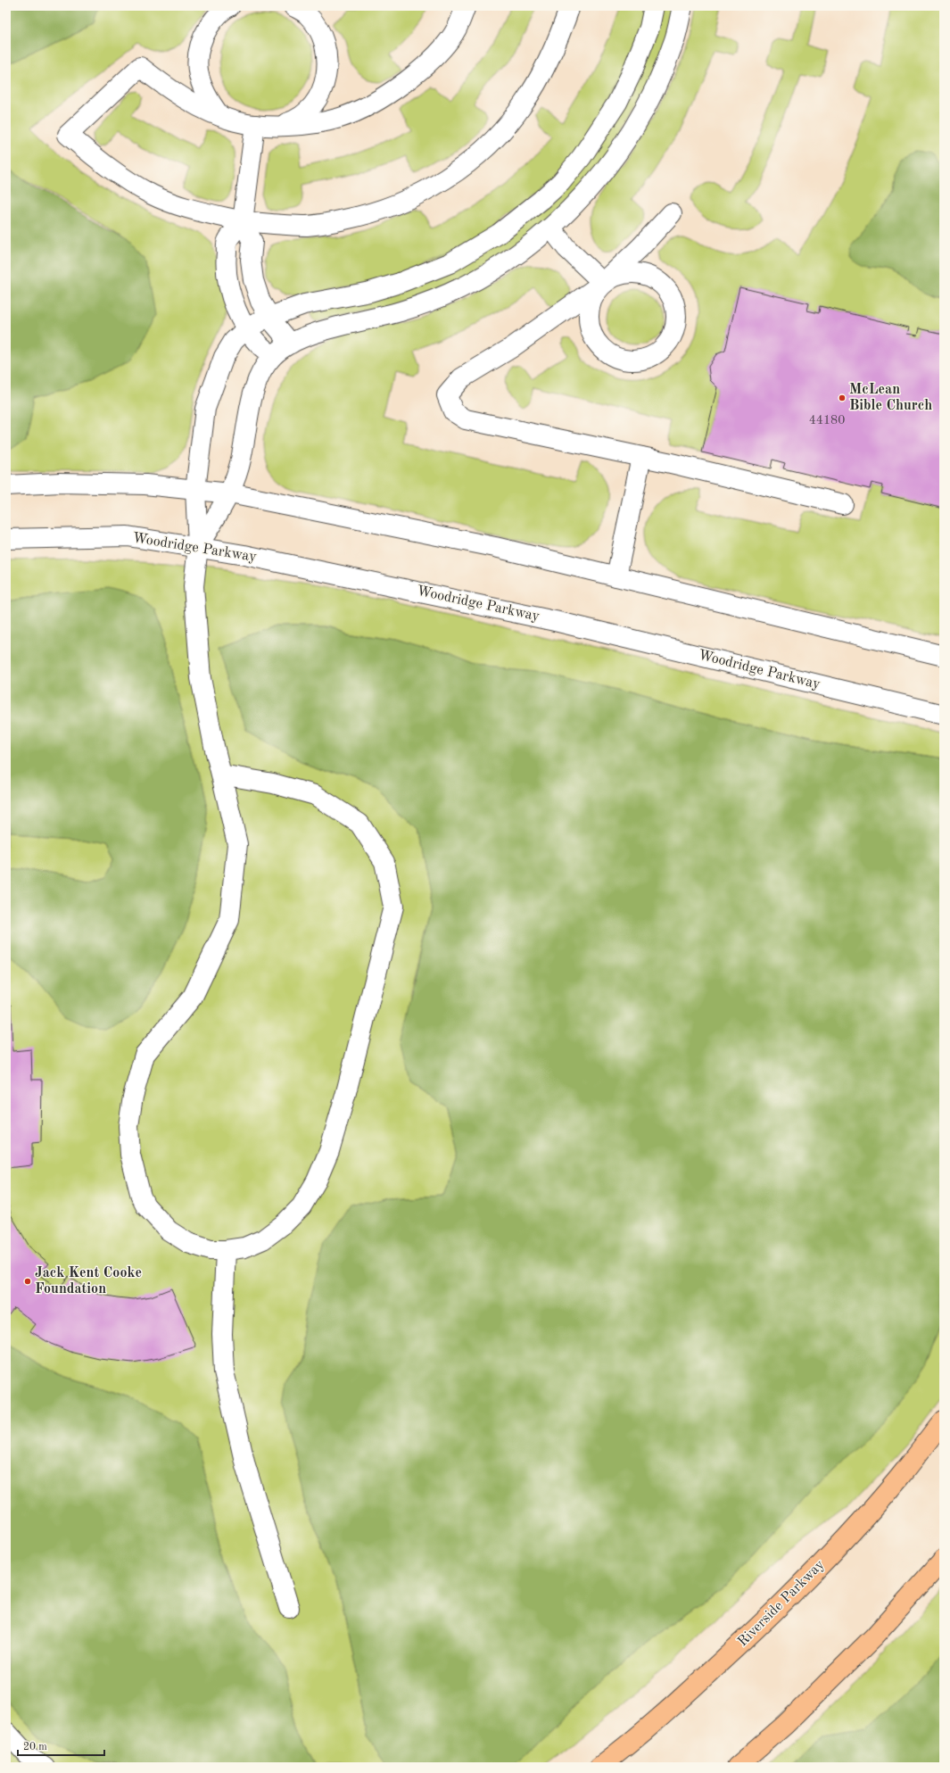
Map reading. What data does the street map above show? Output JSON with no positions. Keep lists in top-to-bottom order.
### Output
{
  "streets": {
    "main road": ["Riverside Parkway"],
    "street": ["Woodridge Parkway"]
  },
  "places": ["McLean Bible Church", "Jack Kent Cooke Foundation"],
  "house_numbers": ["44180"],
  "scale_bar": "20 m"
}
